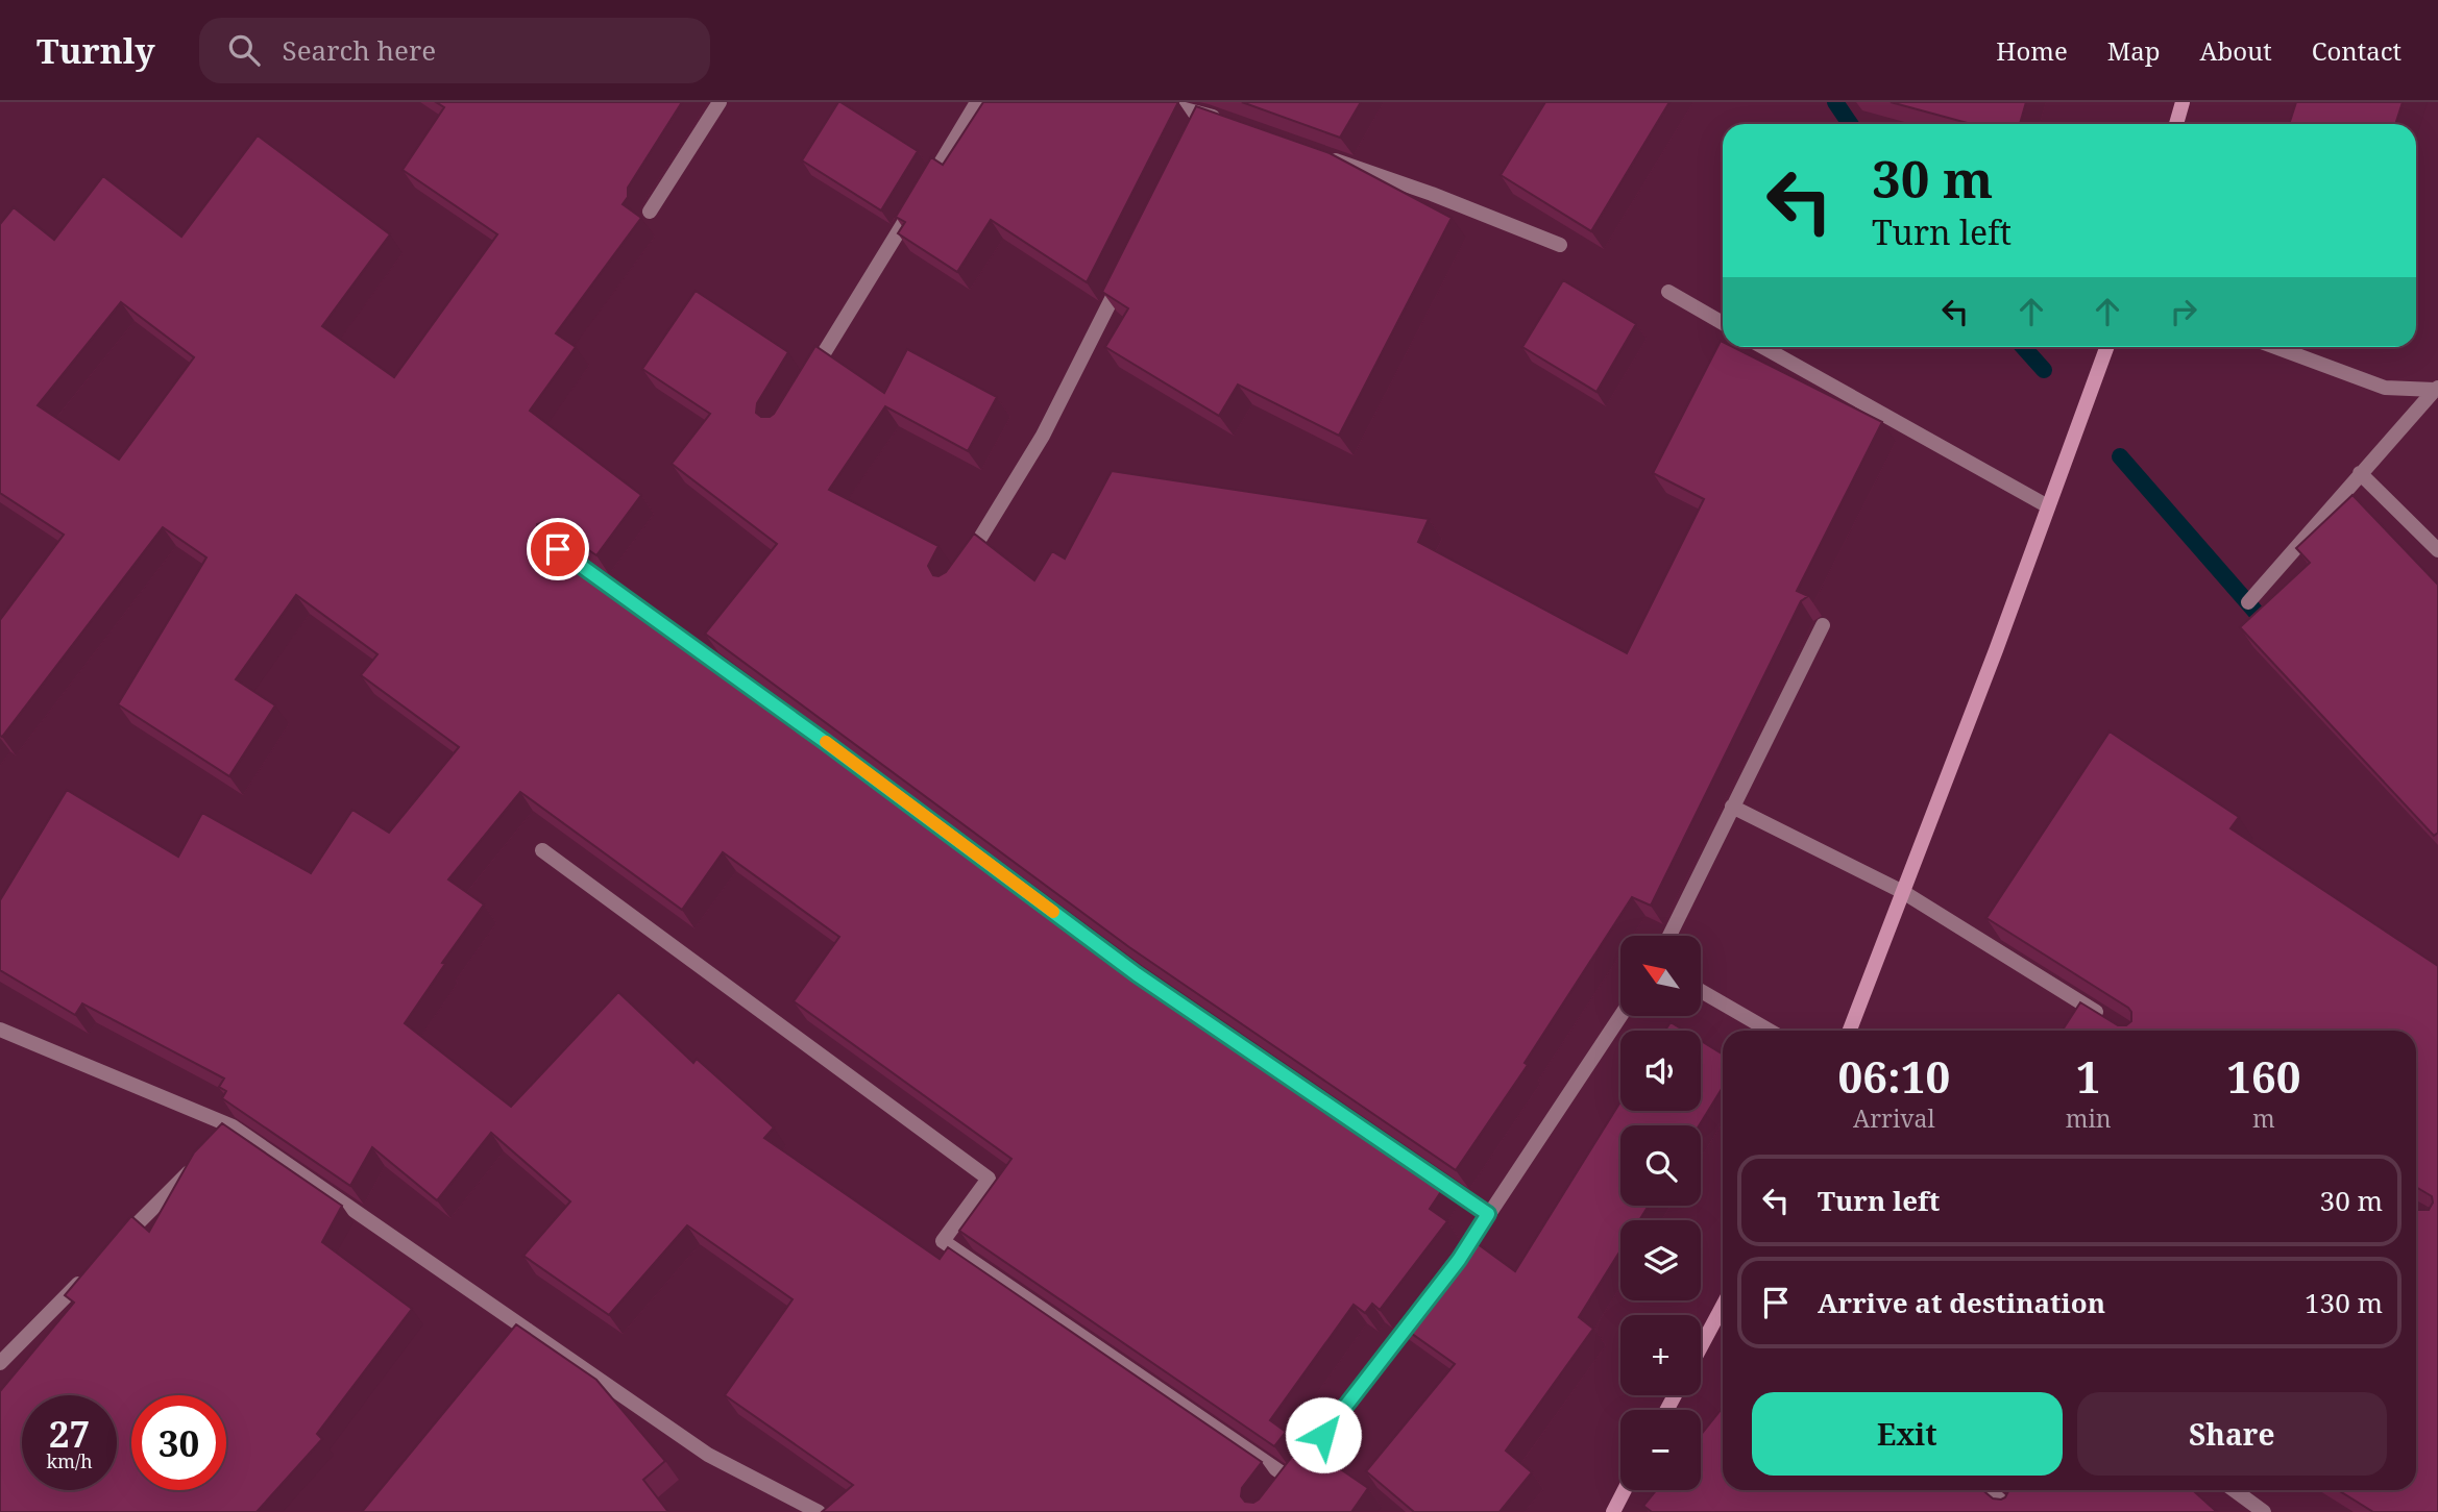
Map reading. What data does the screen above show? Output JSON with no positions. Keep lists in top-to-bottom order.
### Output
{
  "north": "top left",
  "page": {
    "header": "Turnly",
    "search": "Search here",
    "nav": [
      "Home",
      "Map",
      "About",
      "Contact"
    ],
    "turn": ["30 m", "Turn left"],
    "map_buttons": ["+", "−"],
    "eta": [
      "06:10",
      "Arrival",
      "1",
      "min",
      "160",
      "m"
    ],
    "list": [
      {
        "name": "Turn left",
        "value": "30 m"
      },
      {
        "name": "Arrive at destination",
        "value": "130 m"
      }
    ],
    "buttons": ["Exit", "Share"],
    "speed": "27 km/h",
    "limit": "30"
  }
}
